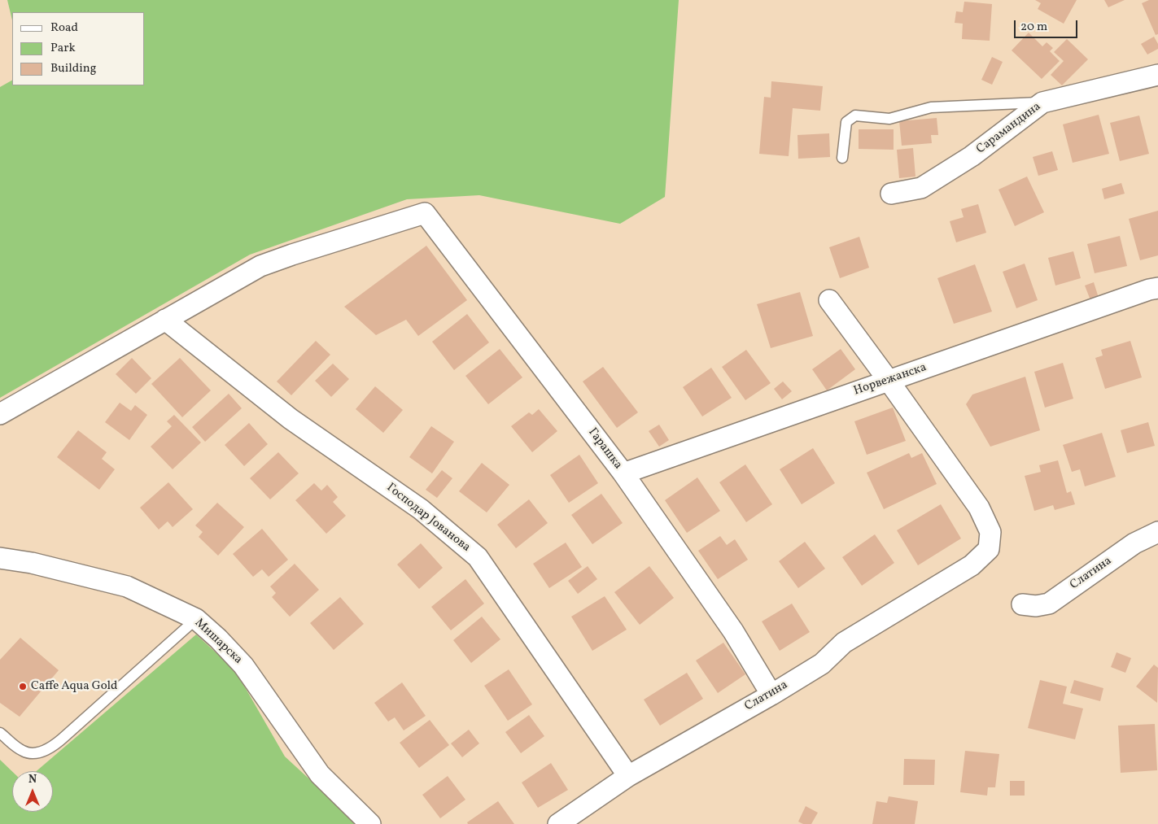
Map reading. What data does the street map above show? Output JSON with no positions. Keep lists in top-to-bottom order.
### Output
{
  "streets": {
    "street": [
      "Сарамандина",
      "Норвежанска",
      "Гарашка",
      "Господар Јованова",
      "Слатина",
      "Мишарска"
    ]
  },
  "crossings": [
    ["Норвежанска", "Гарашка"],
    ["Норвежанска", "Слатина"],
    ["Гарашка", "Господар Јованова"],
    ["Гарашка", "Слатина"],
    ["Господар Јованова", "Слатина"]
  ],
  "places": ["Caffe Aqua Gold"],
  "legend": ["Road", "Park", "Building"],
  "scale_bar": "20 m",
  "north": "top"
}
